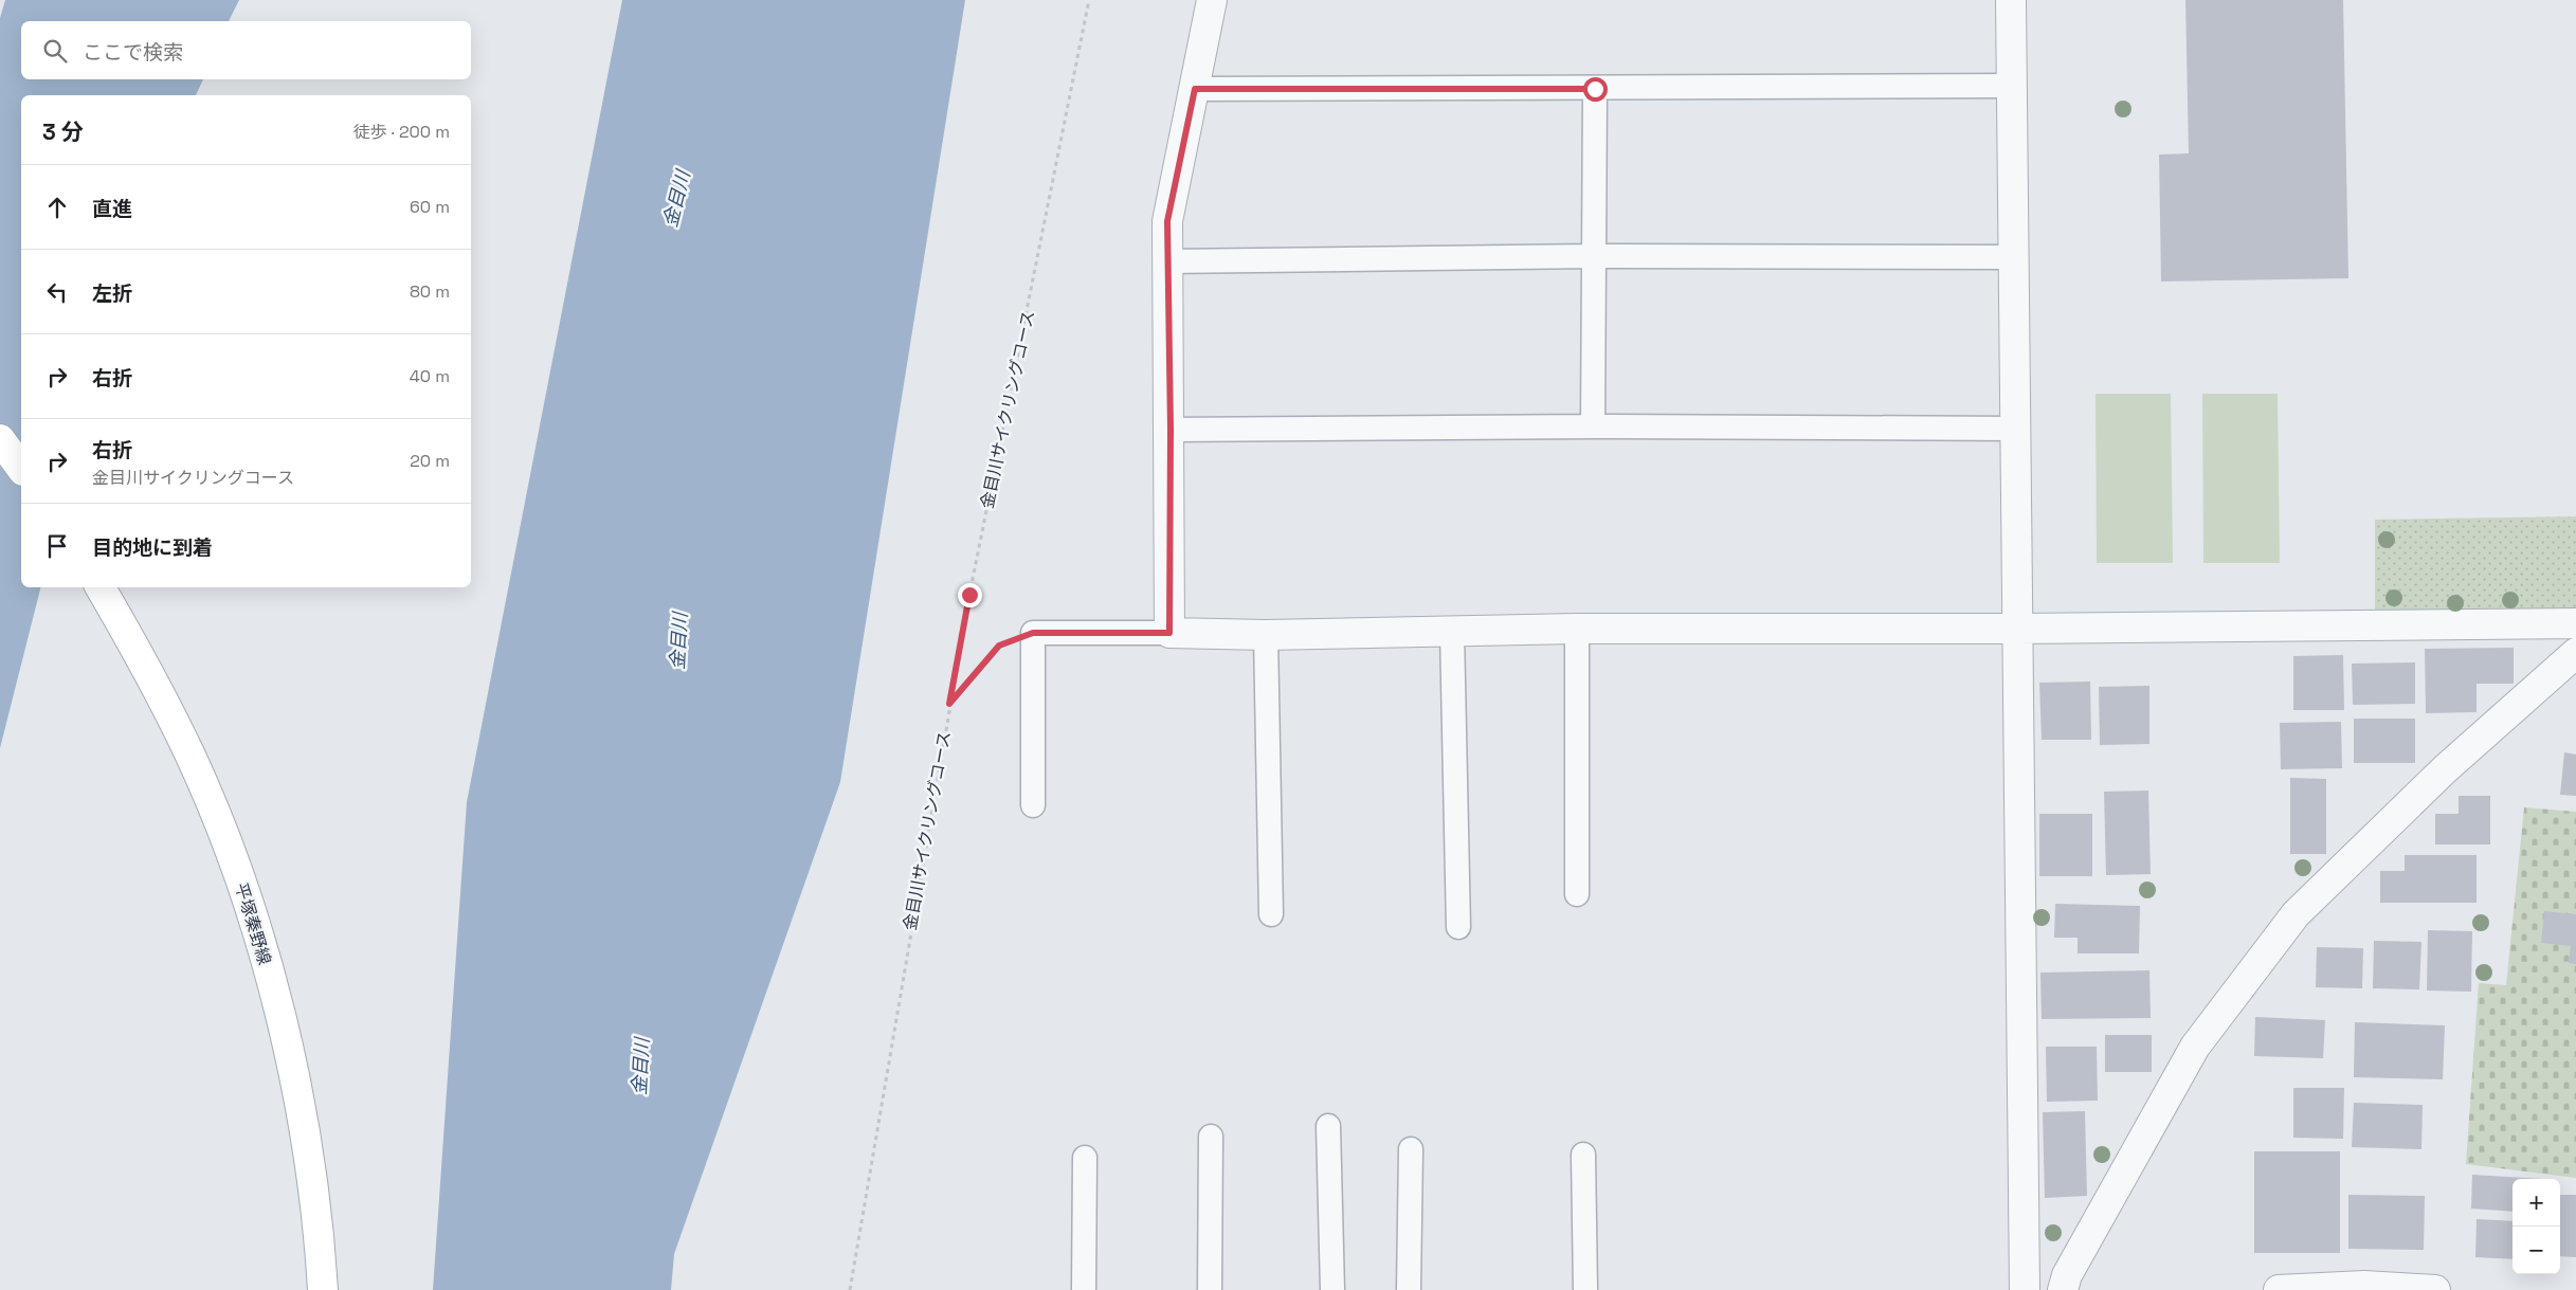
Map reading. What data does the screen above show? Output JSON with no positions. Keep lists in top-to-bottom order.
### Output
{
  "streets": {
    "main road": ["平塚秦野線"],
    "path": ["金目川サイクリングコース"]
  },
  "water": ["金目川"],
  "page": {
    "search": "ここで検索",
    "heading": ["3 分", "徒歩 · 200 m"],
    "list": [
      ["直進", "60 m"],
      ["左折", "80 m"],
      ["右折", "40 m"],
      ["右折", "金目川サイクリングコース", "20 m"],
      "目的地に到着"
    ],
    "map_buttons": ["+", "−"]
  }
}
